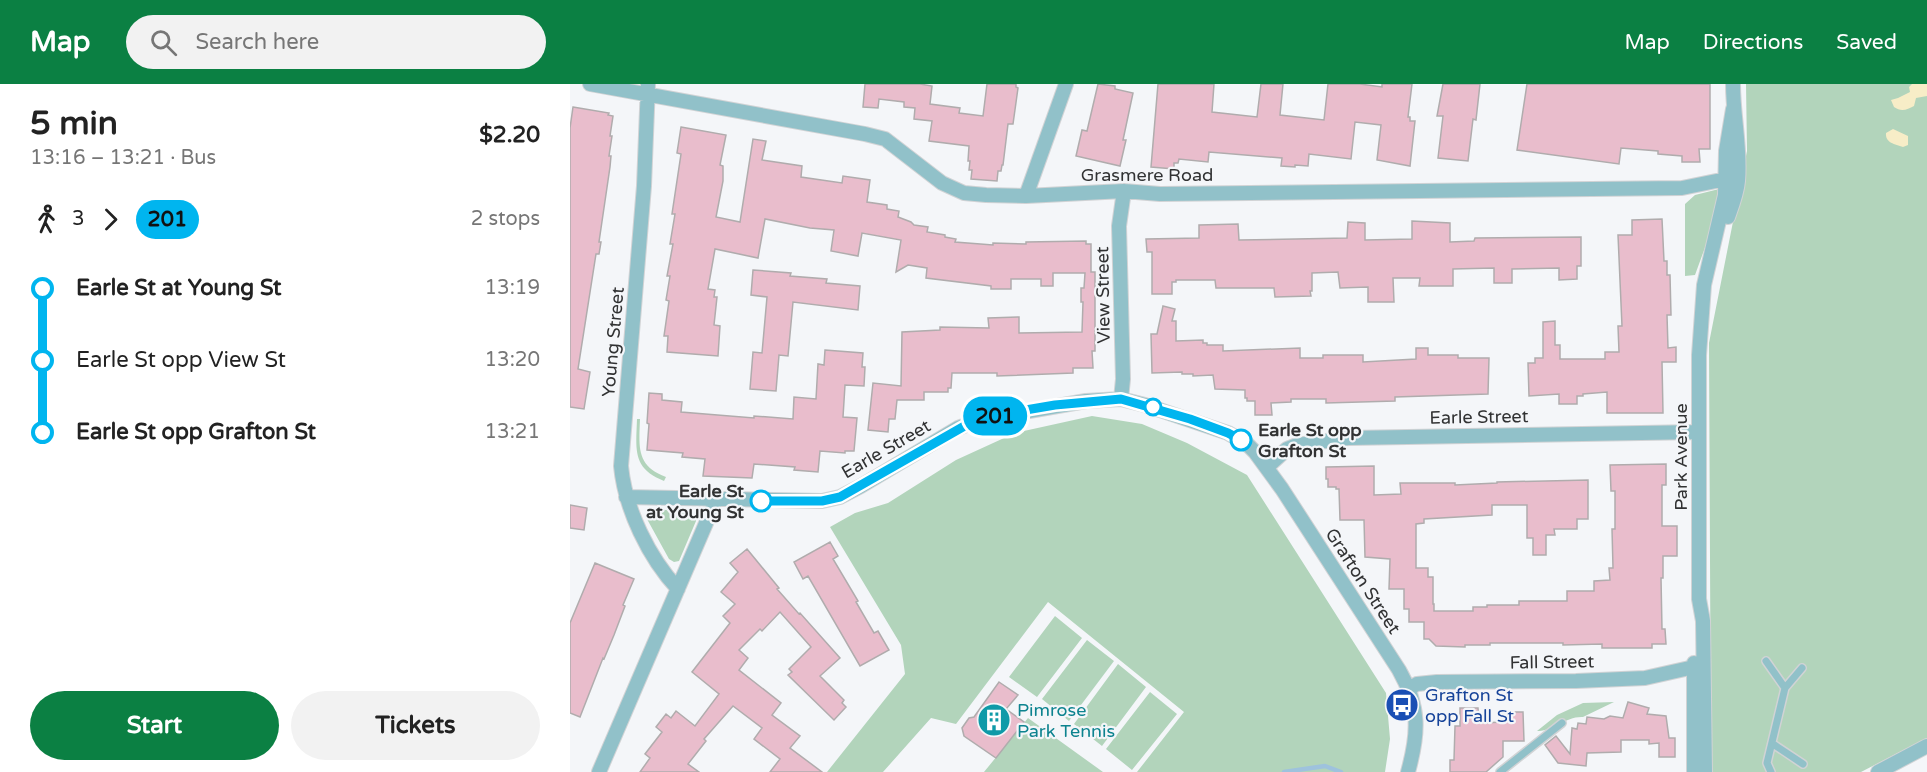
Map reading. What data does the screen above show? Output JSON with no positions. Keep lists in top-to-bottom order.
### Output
{
  "streets": {
    "street": [
      "Grasmere Road",
      "View Street",
      "Young Street",
      "Earle Street",
      "Park Avenue",
      "Grafton Street",
      "Fall Street"
    ]
  },
  "crossings": [
    ["Grasmere Road", "View Street"],
    ["Grasmere Road", "Young Street"],
    ["Grasmere Road", "Park Avenue"],
    ["View Street", "Earle Street"],
    ["Young Street", "Earle Street"],
    ["Earle Street", "Park Avenue"],
    ["Earle Street", "Grafton Street"],
    ["Park Avenue", "Fall Street"],
    ["Grafton Street", "Fall Street"]
  ],
  "places": {
    "other": ["Earle St opp Grafton St", "Earle St at Young St"],
    "bus stop": ["Grafton St opp Fall St"],
    "building": ["Pimrose Park Tennis"]
  },
  "lines": ["bus line 201"],
  "page": {
    "header": "Map",
    "search": "Search here",
    "nav": ["Map", "Directions", "Saved"],
    "heading": ["5 min", "13:16 – 13:21 · Bus", "$2.20"],
    "on_map": "201",
    "legs": ["3", "201", "2 stops"],
    "list": [
      {
        "name": "Earle St at Young St",
        "value": "13:19"
      },
      {
        "name": "Earle St opp View St",
        "value": "13:20"
      },
      {
        "name": "Earle St opp Grafton St",
        "value": "13:21"
      }
    ],
    "buttons": ["Start", "Tickets"]
  }
}
